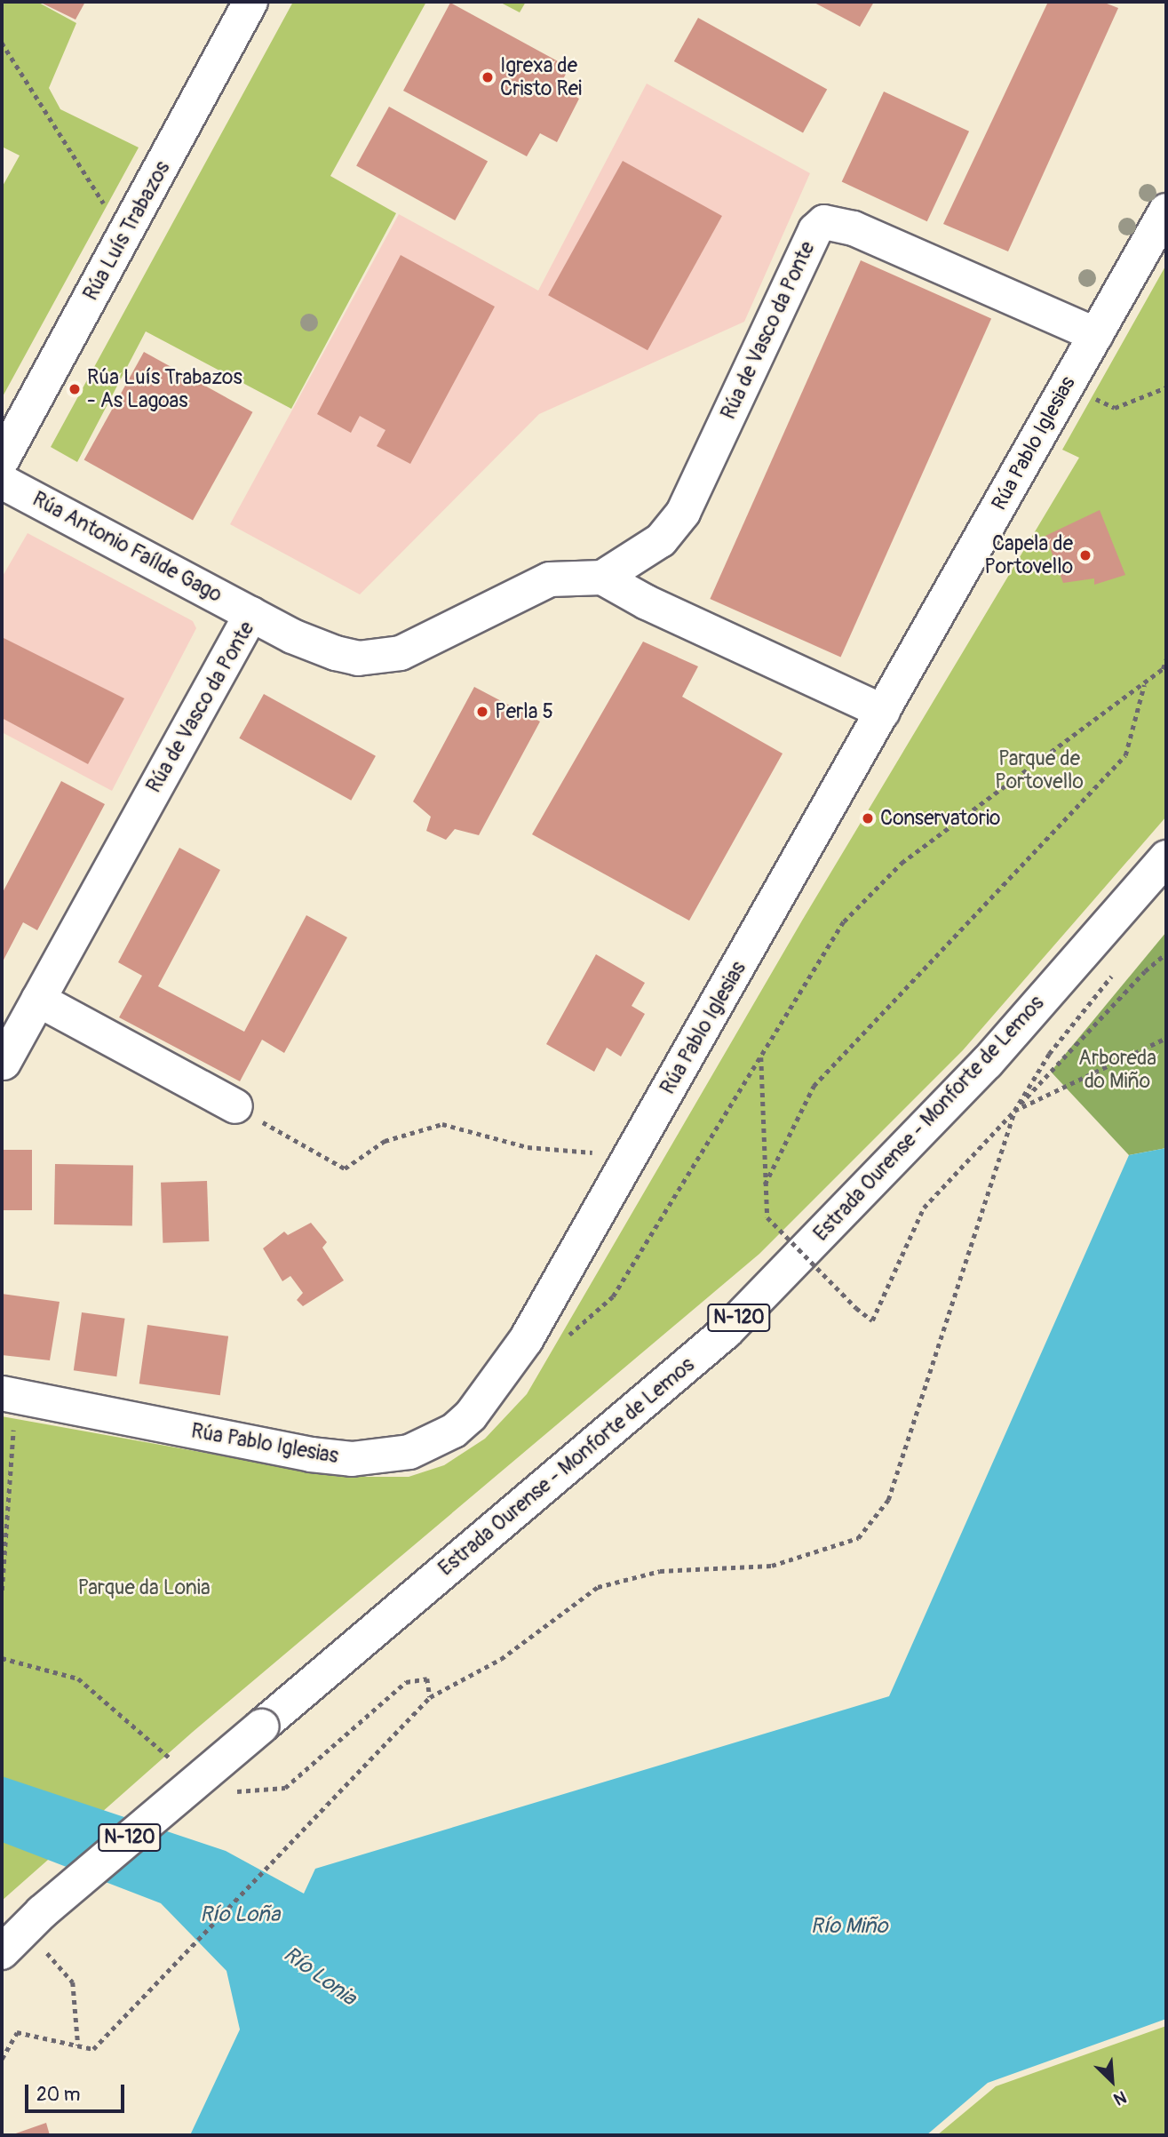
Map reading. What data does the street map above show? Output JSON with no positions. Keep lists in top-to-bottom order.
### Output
{
  "streets": {
    "main road": [
      "Rúa Luís Trabazos",
      "Rúa de Vasco da Ponte",
      "Rúa Pablo Iglesias",
      "Rúa Antonio Faílde Gago",
      "Estrada Ourense - Monforte de Lemos",
      "N-120"
    ]
  },
  "crossings": [
    ["Rúa de Vasco da Ponte", "Rúa Pablo Iglesias"],
    ["Rúa de Vasco da Ponte", "Rúa Antonio Faílde Gago"]
  ],
  "water": ["Río Loña", "Río Miño", "Río Lonia"],
  "parks": ["Parque de Portovello", "Arboreda do Miño", "Parque da Lonia"],
  "places": [
    "Igrexa de Cristo Rei",
    "Rúa Luís Trabazos - As Lagoas",
    "Capela de Portovello",
    "Perla 5",
    "Conservatorio"
  ],
  "scale_bar": "20 m",
  "north": "bottom right"
}
